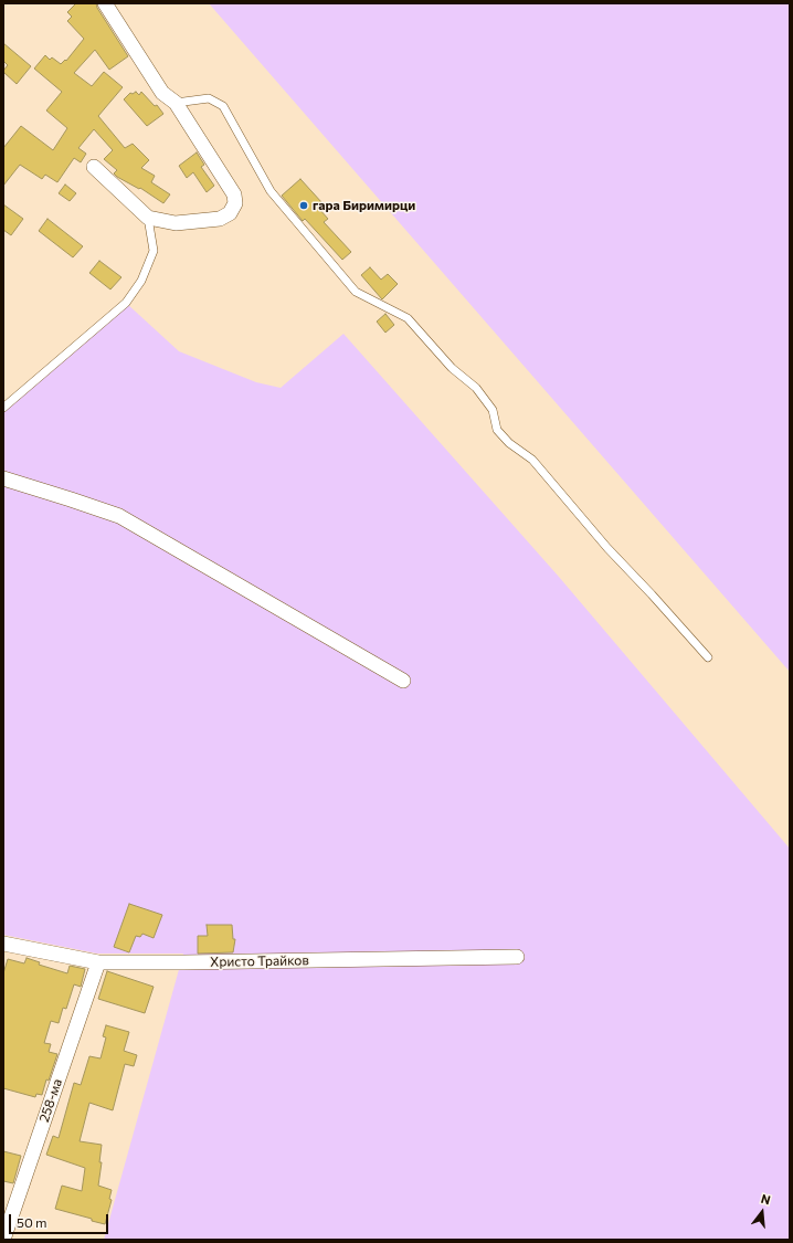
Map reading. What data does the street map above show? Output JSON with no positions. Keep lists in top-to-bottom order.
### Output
{
  "streets": {
    "street": ["Христо Трайков", "258-ма"]
  },
  "crossings": [
    ["Христо Трайков", "258-ма"]
  ],
  "places": ["гара Биримирци"],
  "scale_bar": "50 m",
  "north": "top"
}
